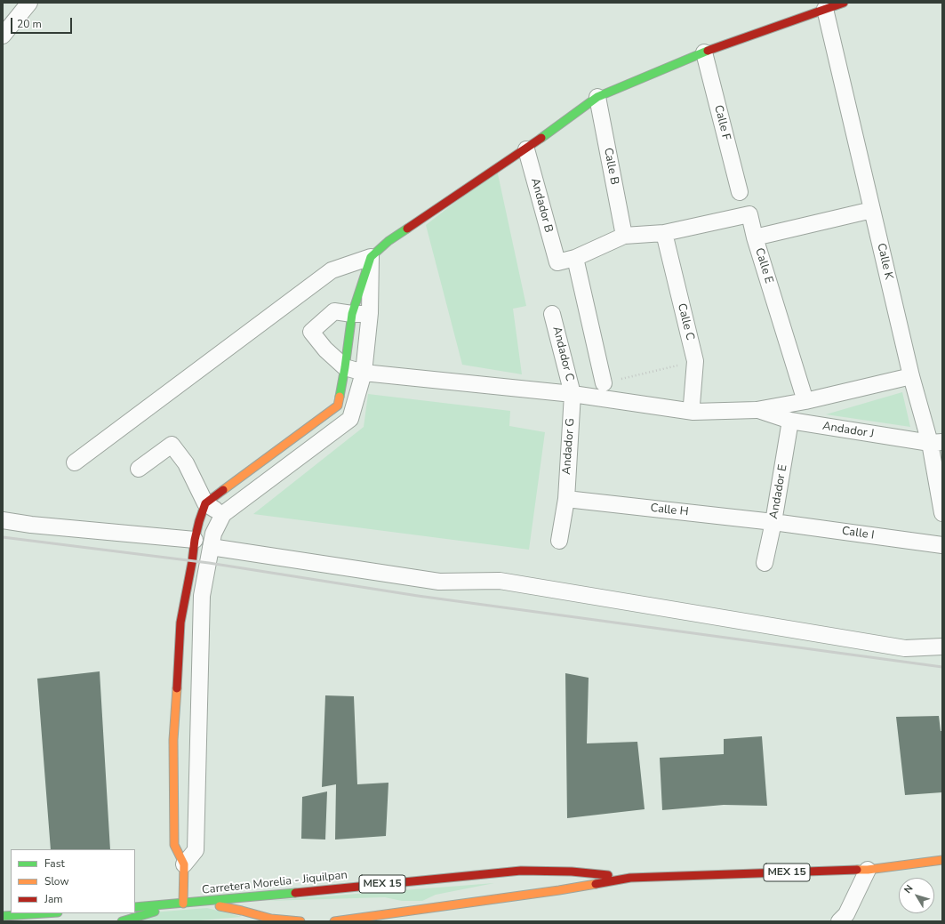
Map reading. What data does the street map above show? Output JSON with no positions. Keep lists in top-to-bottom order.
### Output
{
  "streets": {
    "main road": ["MEX 15", "Carretera Morelia - Jiquilpan"],
    "street": [
      "Calle F",
      "Calle B",
      "Andador B",
      "Calle K",
      "Calle E",
      "Calle C",
      "Andador C",
      "Andador J",
      "Andador G",
      "Andador E",
      "Calle H",
      "Calle I"
    ]
  },
  "crossings": [
    ["Calle B", "Calle E"],
    ["Calle K", "Andador J"],
    ["Calle E", "Calle C"],
    ["Andador C", "Andador G"],
    ["Andador J", "Andador E"],
    ["Andador G", "Calle H"],
    ["Andador E", "Calle H"],
    ["Andador E", "Calle I"],
    ["Calle H", "Calle I"]
  ],
  "legend": ["Fast", "Slow", "Jam"],
  "scale_bar": "20 m",
  "north": "top left"
}
